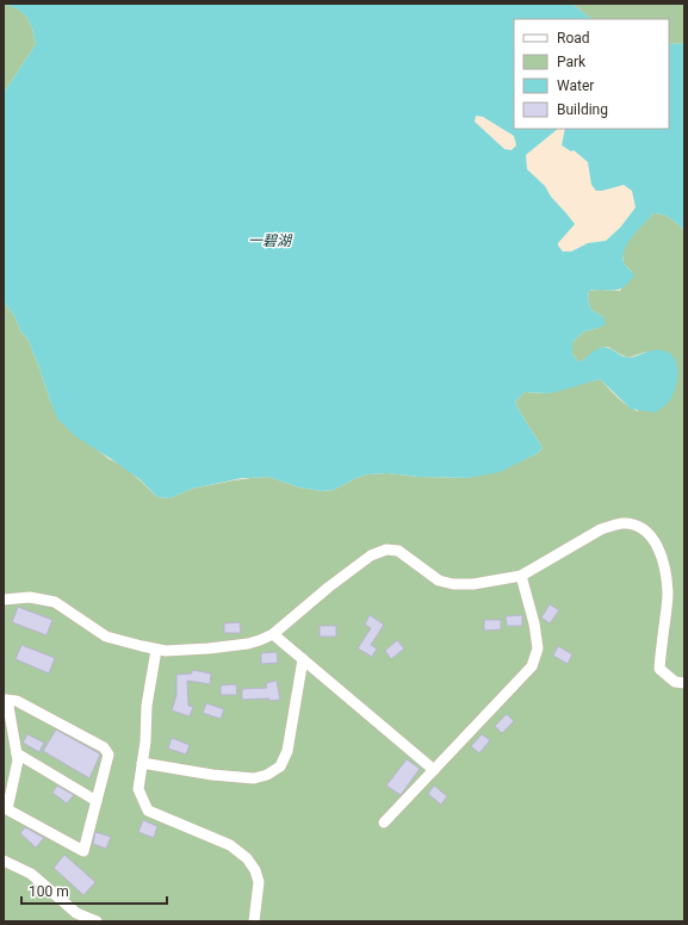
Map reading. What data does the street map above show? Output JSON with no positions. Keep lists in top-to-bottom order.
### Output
{
  "water": ["一碧湖"],
  "legend": [
    "Road",
    "Park",
    "Water",
    "Building"
  ],
  "scale_bar": "100 m"
}
